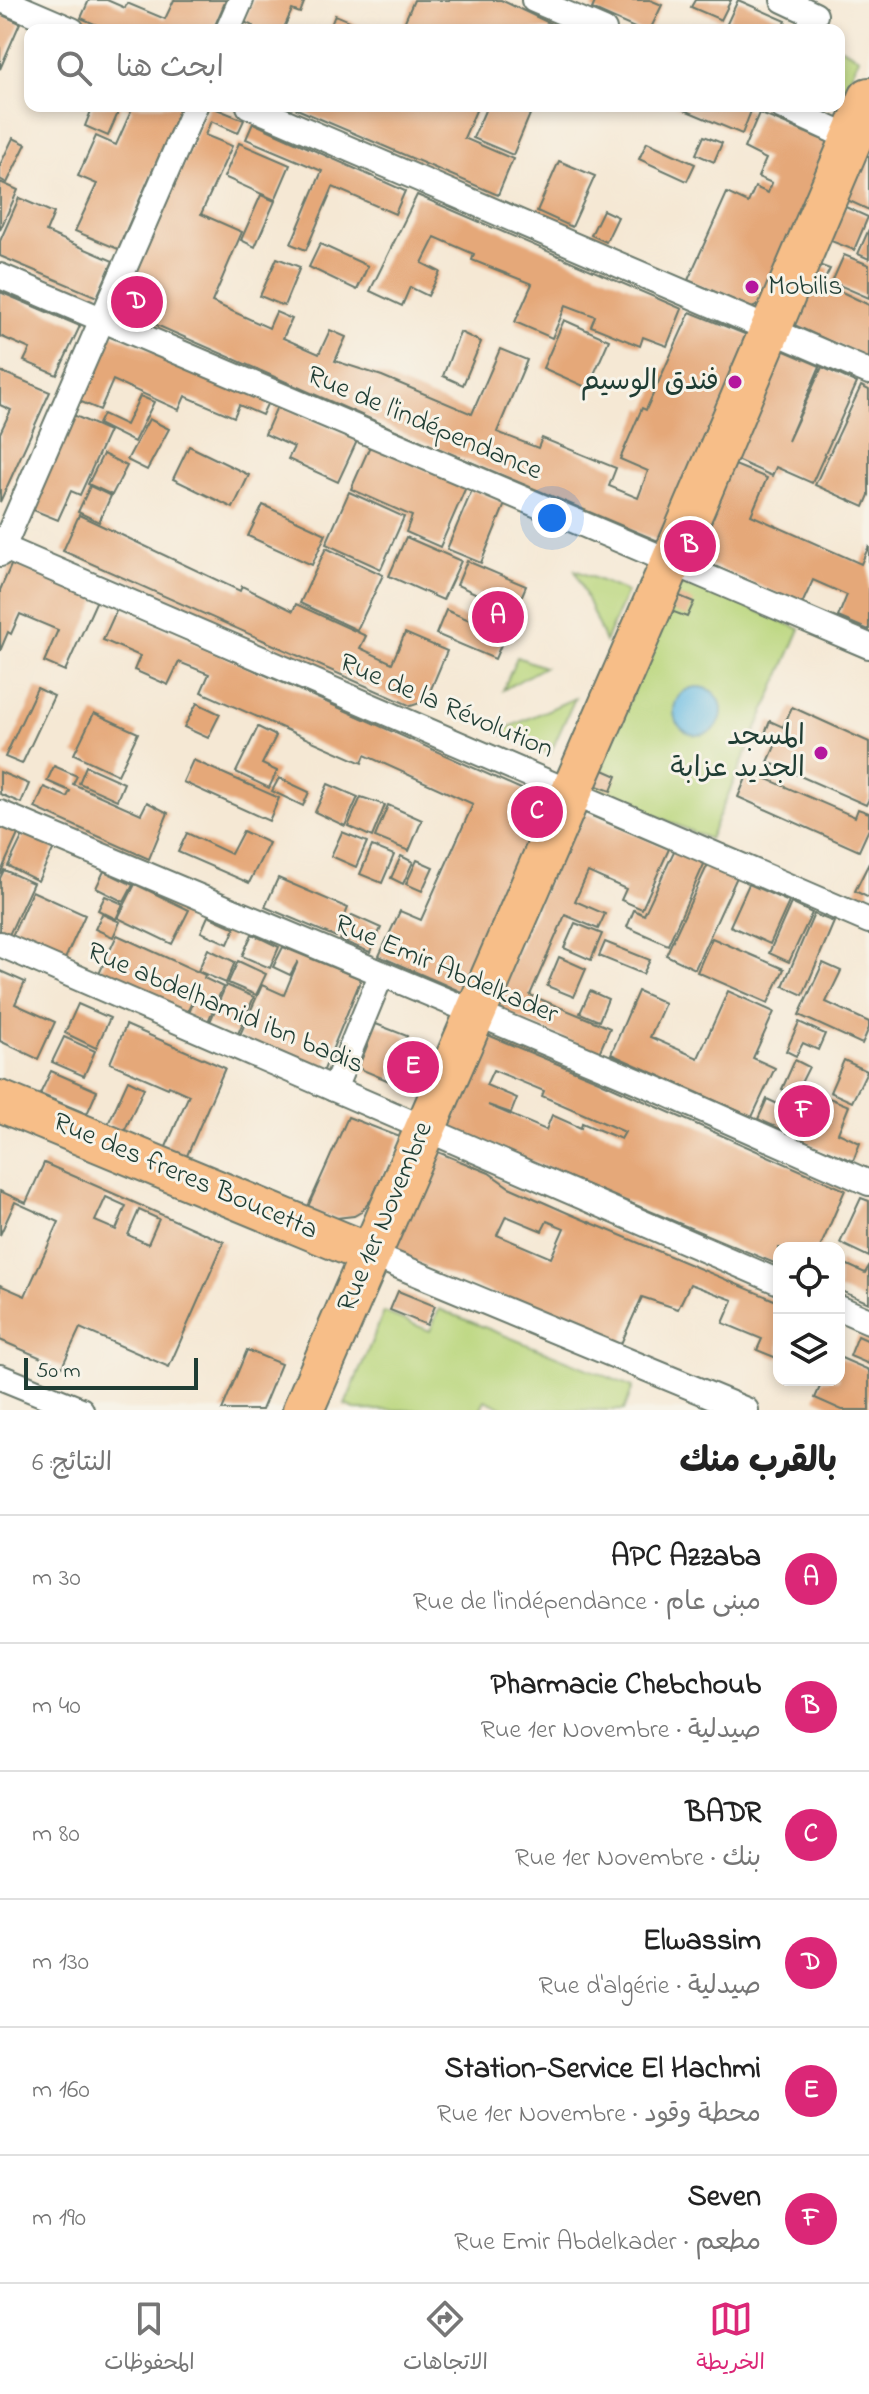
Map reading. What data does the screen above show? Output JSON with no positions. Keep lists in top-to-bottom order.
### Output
{
  "streets": {
    "main road": ["Rue des freres Boucetta", "Rue 1er Novembre"],
    "street": [
      "Rue de l'indépendance",
      "Rue de la Révolution",
      "Rue Emir Abdelkader",
      "Rue abdelhamid ibn badis"
    ]
  },
  "crossings": [
    ["Rue de l'indépendance", "Rue 1er Novembre"],
    ["Rue de la Révolution", "Rue 1er Novembre"],
    ["Rue Emir Abdelkader", "Rue 1er Novembre"],
    ["Rue abdelhamid ibn badis", "Rue 1er Novembre"],
    ["Rue des freres Boucetta", "Rue 1er Novembre"]
  ],
  "places": ["Mobilis", "فندق الوسيم", "المسجد الجديد عزابة"],
  "scale_bar": "50 m",
  "page": {
    "search": "ابحث هنا",
    "pins": [
      "D",
      "B",
      "A",
      "C",
      "E",
      "F"
    ],
    "scale": "50 m",
    "heading": ["بالقرب منك", "النتائج: 6"],
    "list": [
      {
        "mark": "A",
        "name": "APC Azzaba",
        "note": "مبنى عام · Rue de l'indépendance",
        "value": "30 m"
      },
      {
        "mark": "B",
        "name": "Pharmacie Chebchoub",
        "note": "صيدلية · Rue 1er Novembre",
        "value": "40 m"
      },
      {
        "mark": "C",
        "name": "BADR",
        "note": "بنك · Rue 1er Novembre",
        "value": "80 m"
      },
      {
        "mark": "D",
        "name": "Elwassim",
        "note": "صيدلية · Rue d'algérie",
        "value": "130 m"
      },
      {
        "mark": "E",
        "name": "Station-Service El Hachmi",
        "note": "محطة وقود · Rue 1er Novembre",
        "value": "160 m"
      },
      {
        "mark": "F",
        "name": "Seven",
        "note": "مطعم · Rue Emir Abdelkader",
        "value": "190 m"
      }
    ],
    "nav": ["الخريطة", "الاتجاهات", "المحفوظات"]
  }
}
